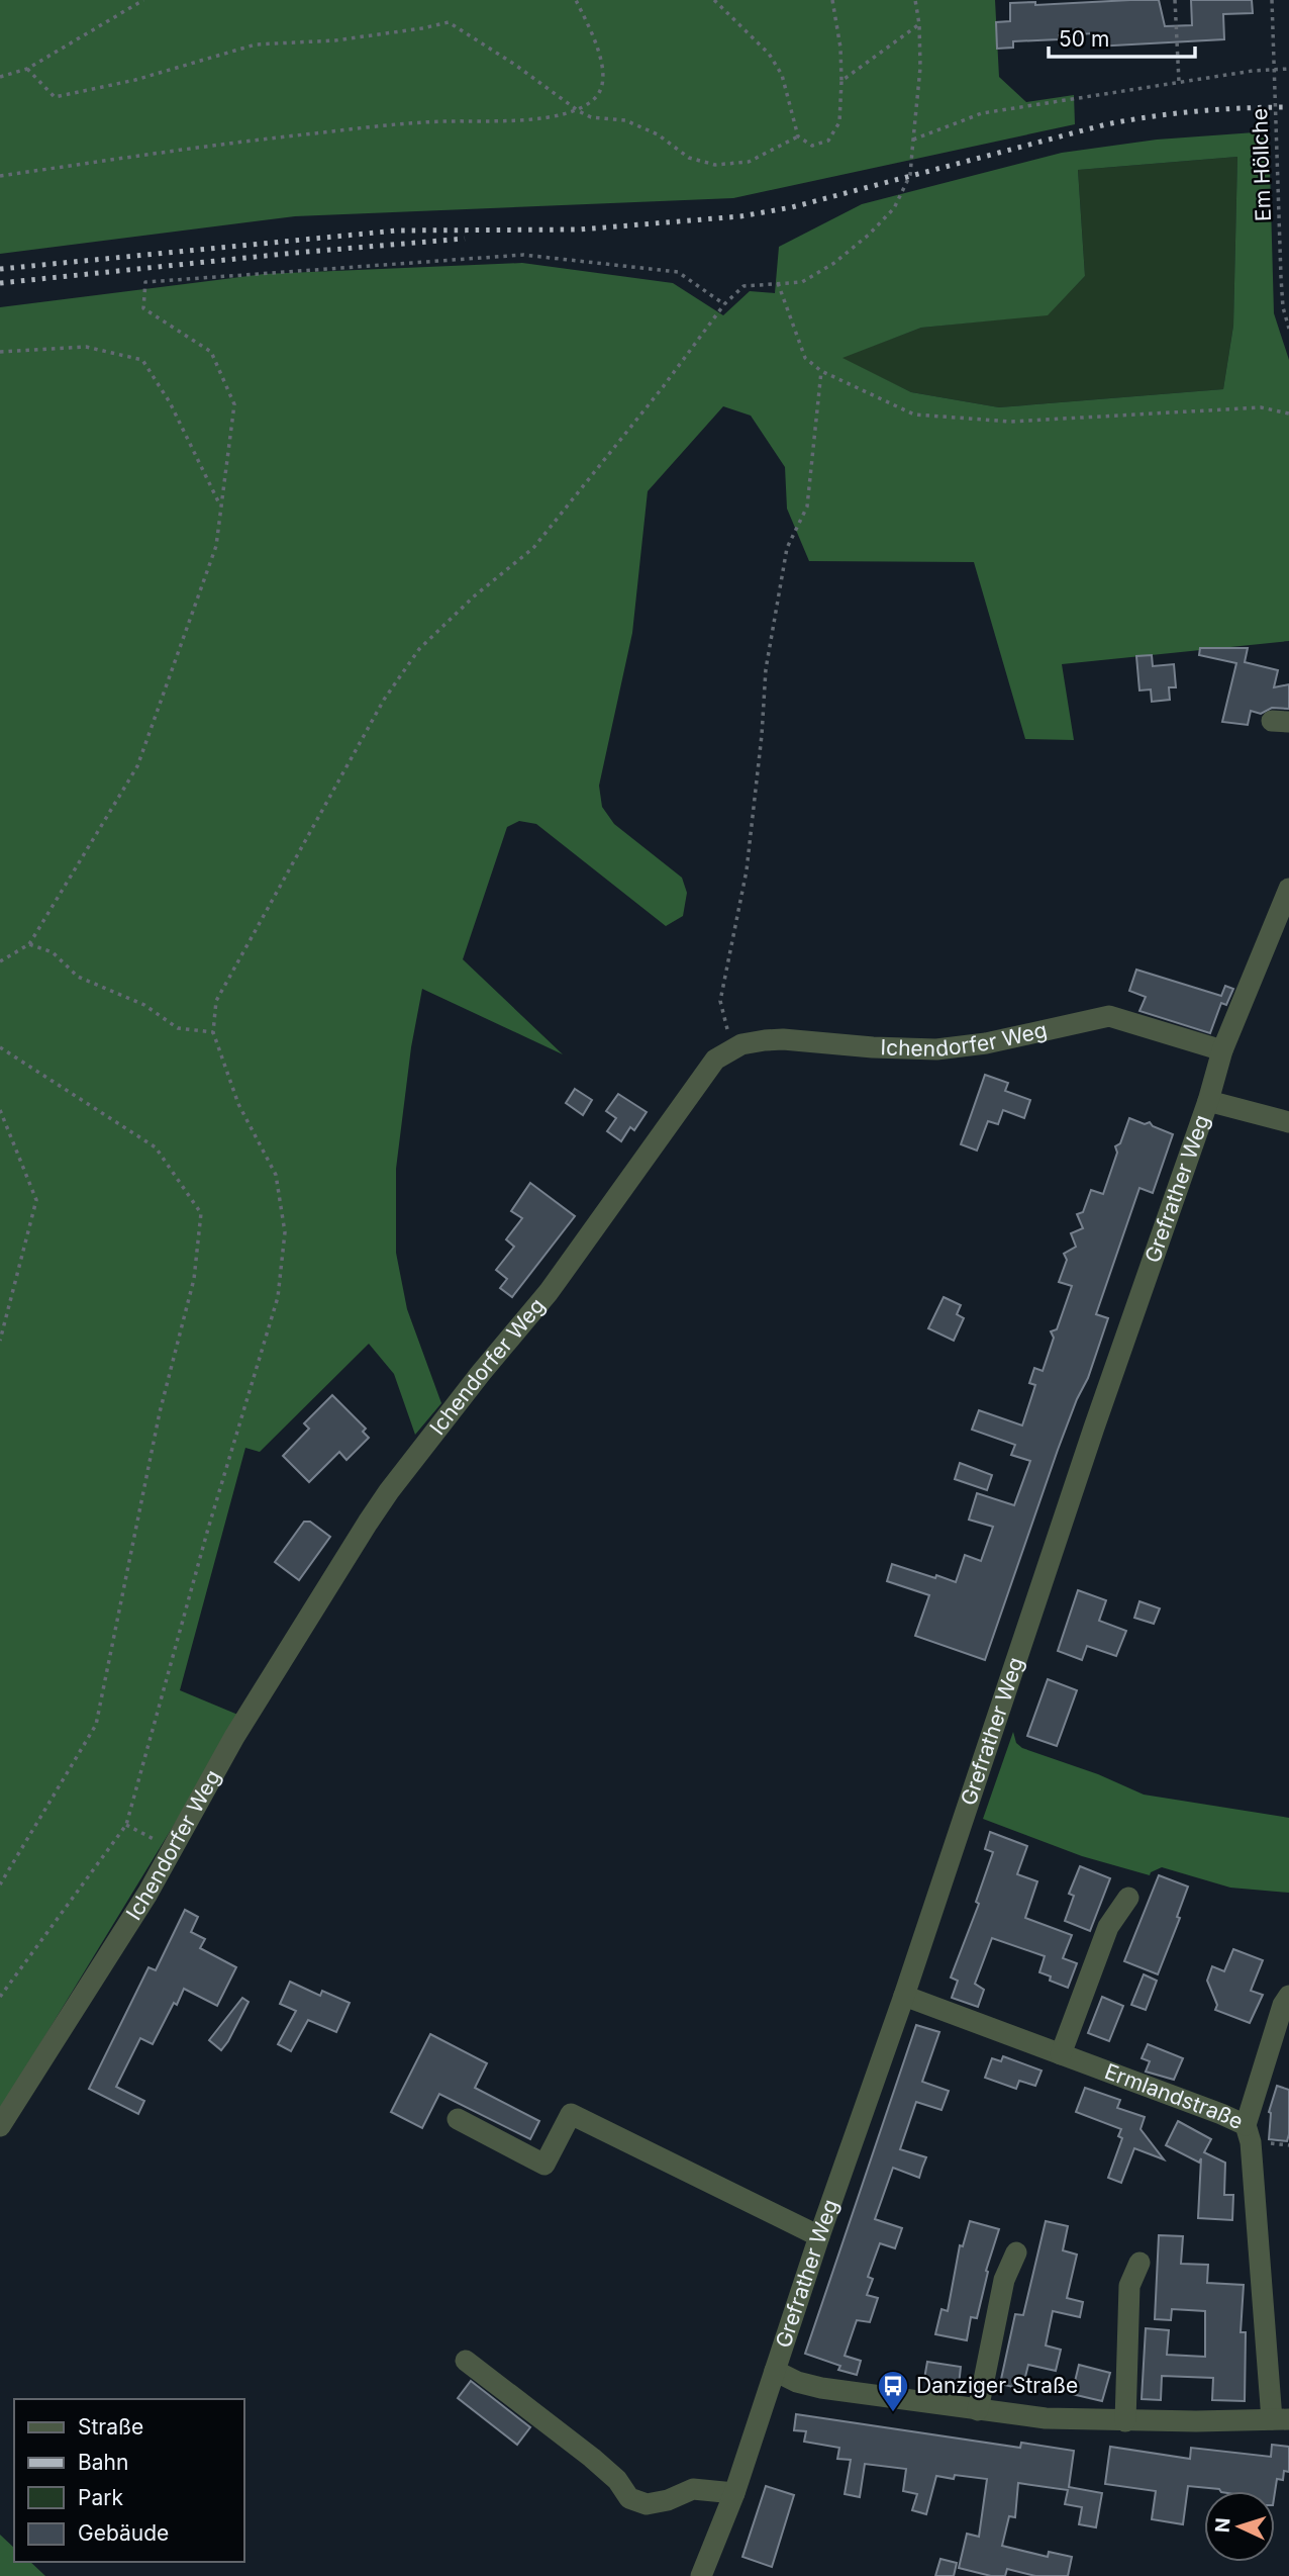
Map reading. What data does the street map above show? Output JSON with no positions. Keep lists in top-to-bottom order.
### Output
{
  "streets": {
    "street": ["Ichendorfer Weg", "Grefrather Weg", "Ermlandstraße"],
    "path": ["Em Höllche"]
  },
  "crossings": [
    ["Ichendorfer Weg", "Grefrather Weg"],
    ["Grefrather Weg", "Ermlandstraße"]
  ],
  "places": {
    "bus stop": ["Danziger Straße"]
  },
  "legend": [
    "Straße",
    "Bahn",
    "Park",
    "Gebäude"
  ],
  "scale_bar": "50 m",
  "north": "left"
}
